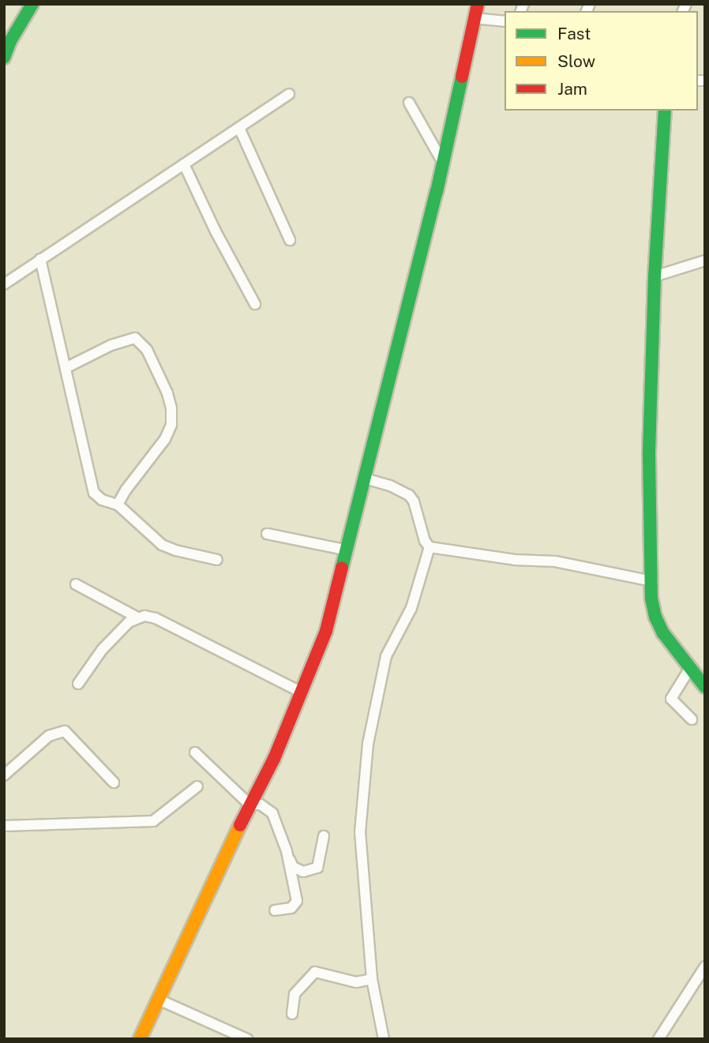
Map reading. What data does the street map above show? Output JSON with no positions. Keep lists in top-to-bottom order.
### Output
{
  "legend": ["Fast", "Slow", "Jam"]
}
